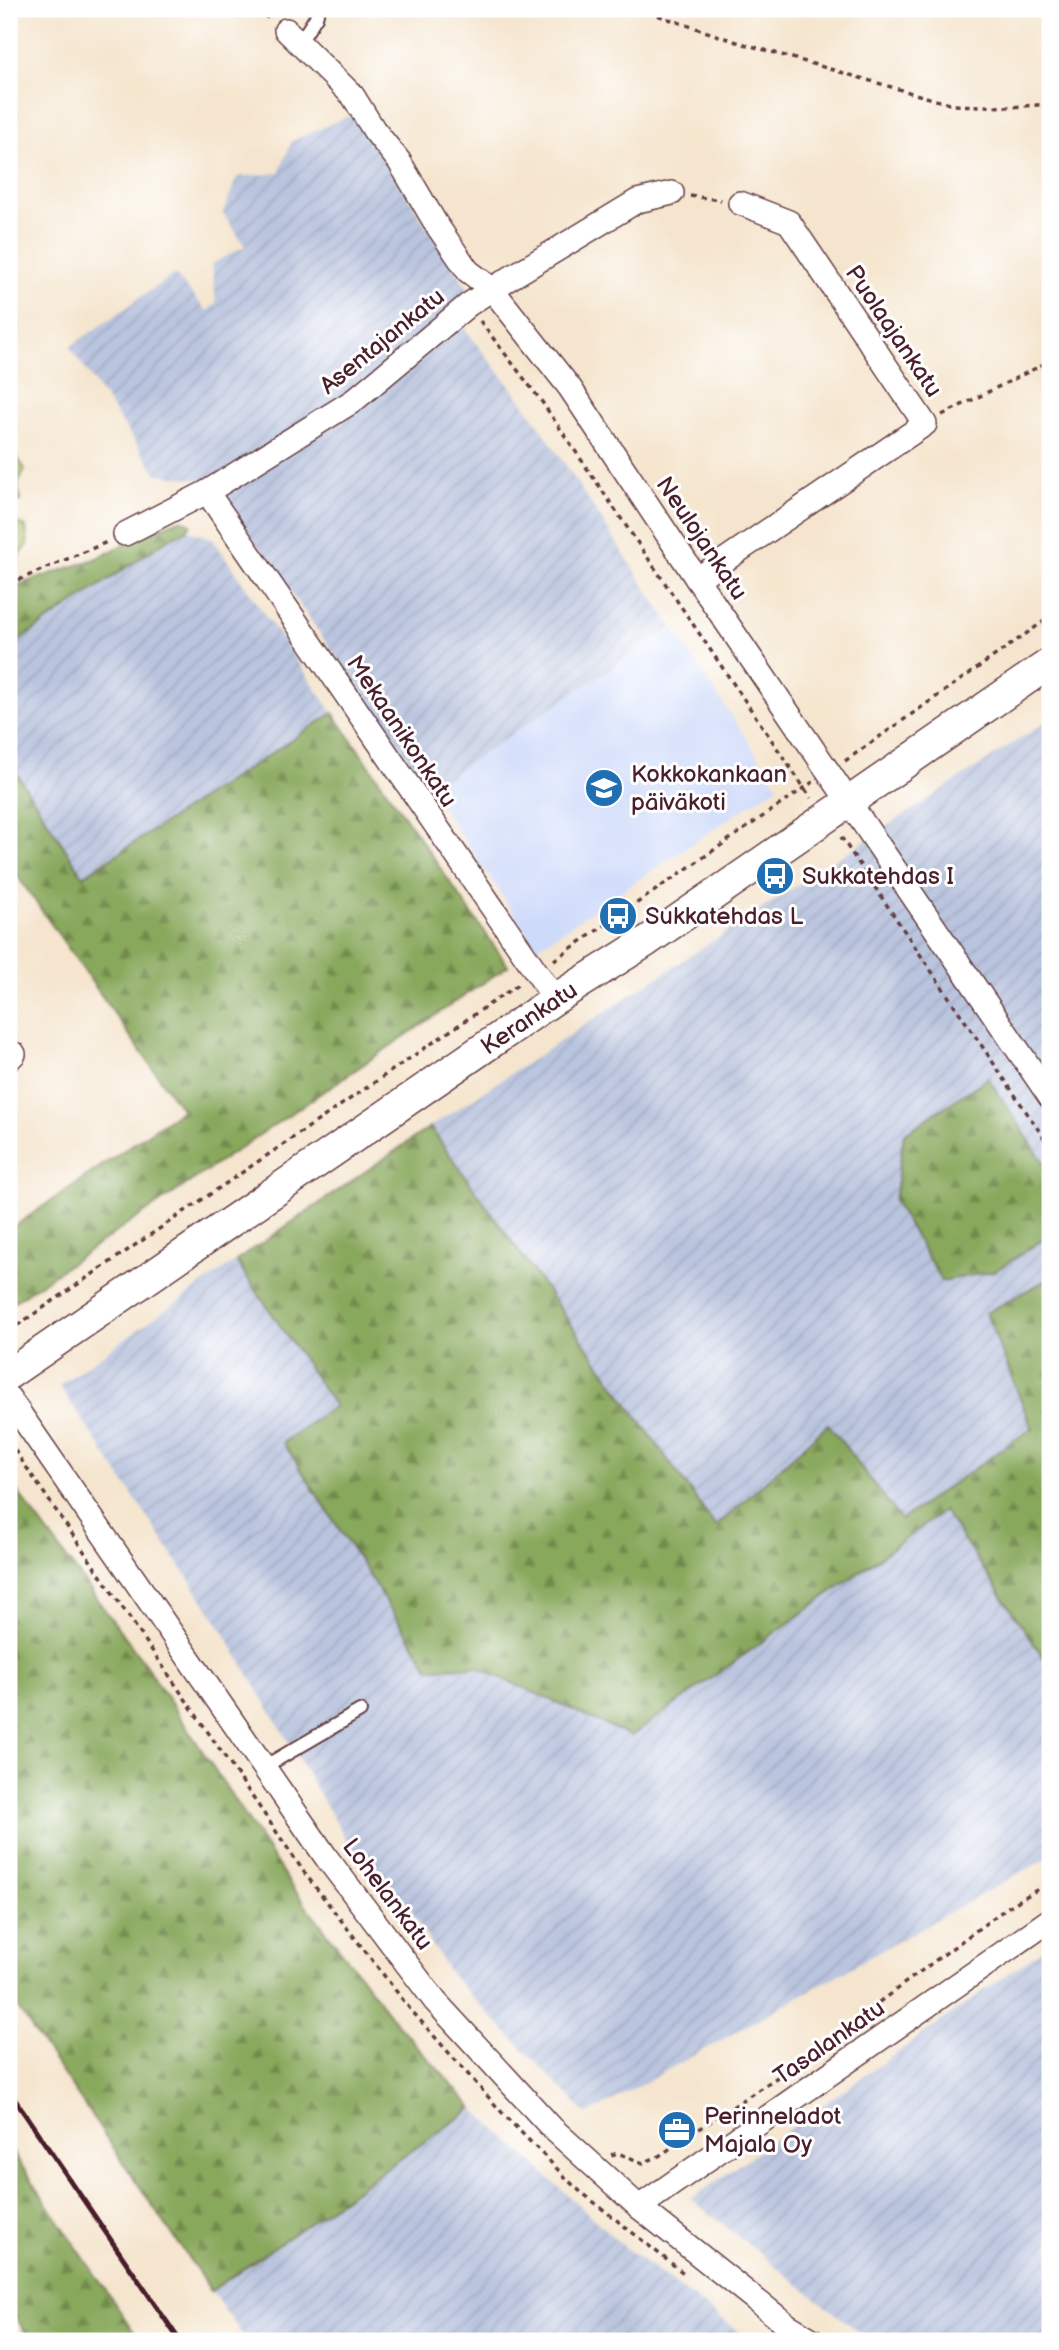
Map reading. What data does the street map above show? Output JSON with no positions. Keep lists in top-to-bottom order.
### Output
{
  "streets": {
    "street": [
      "Puolaajankatu",
      "Asentajankatu",
      "Neulojankatu",
      "Mekaanikonkatu",
      "Kerankatu",
      "Lohelankatu",
      "Tasalankatu"
    ]
  },
  "crossings": [
    ["Puolaajankatu", "Neulojankatu"],
    ["Asentajankatu", "Neulojankatu"],
    ["Asentajankatu", "Mekaanikonkatu"],
    ["Neulojankatu", "Kerankatu"],
    ["Mekaanikonkatu", "Kerankatu"],
    ["Lohelankatu", "Tasalankatu"]
  ],
  "places": {
    "school or university": ["Kokkokankaan päiväkoti"],
    "bus stop": ["Sukkatehdas I", "Sukkatehdas L"],
    "office": ["Perinneladot Majala Oy"]
  }
}
